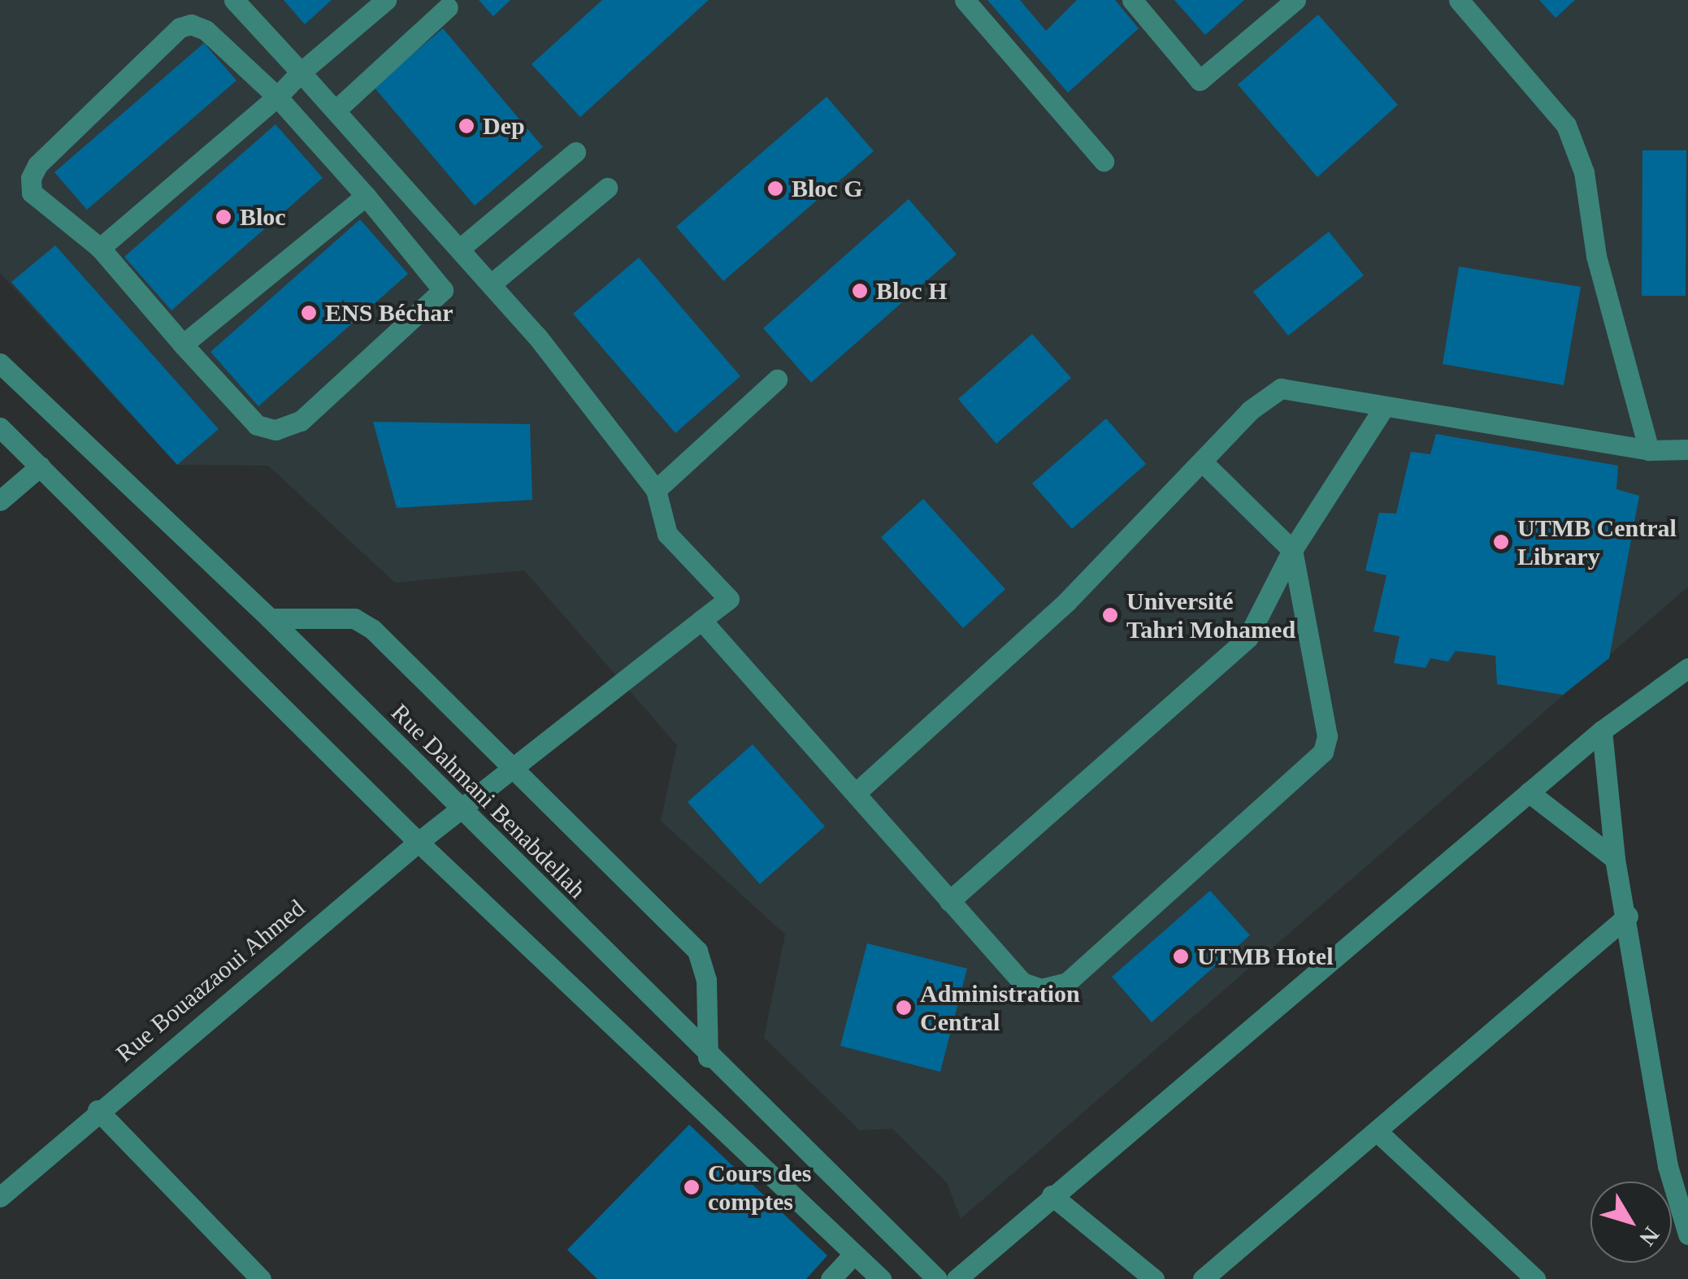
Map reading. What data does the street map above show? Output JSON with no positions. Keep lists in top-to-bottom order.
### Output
{
  "streets": {
    "street": ["Rue Dahmani Benabdellah", "Rue Bouaazaoui Ahmed"]
  },
  "crossings": [
    ["Rue Dahmani Benabdellah", "Rue Bouaazaoui Ahmed"]
  ],
  "places": [
    "Dep",
    "Bloc G",
    "Bloc",
    "Bloc H",
    "ENS Béchar",
    "UTMB Central Library",
    "Université Tahri Mohamed",
    "UTMB Hotel",
    "Administration Central",
    "Cours des comptes"
  ],
  "north": "bottom right"
}
